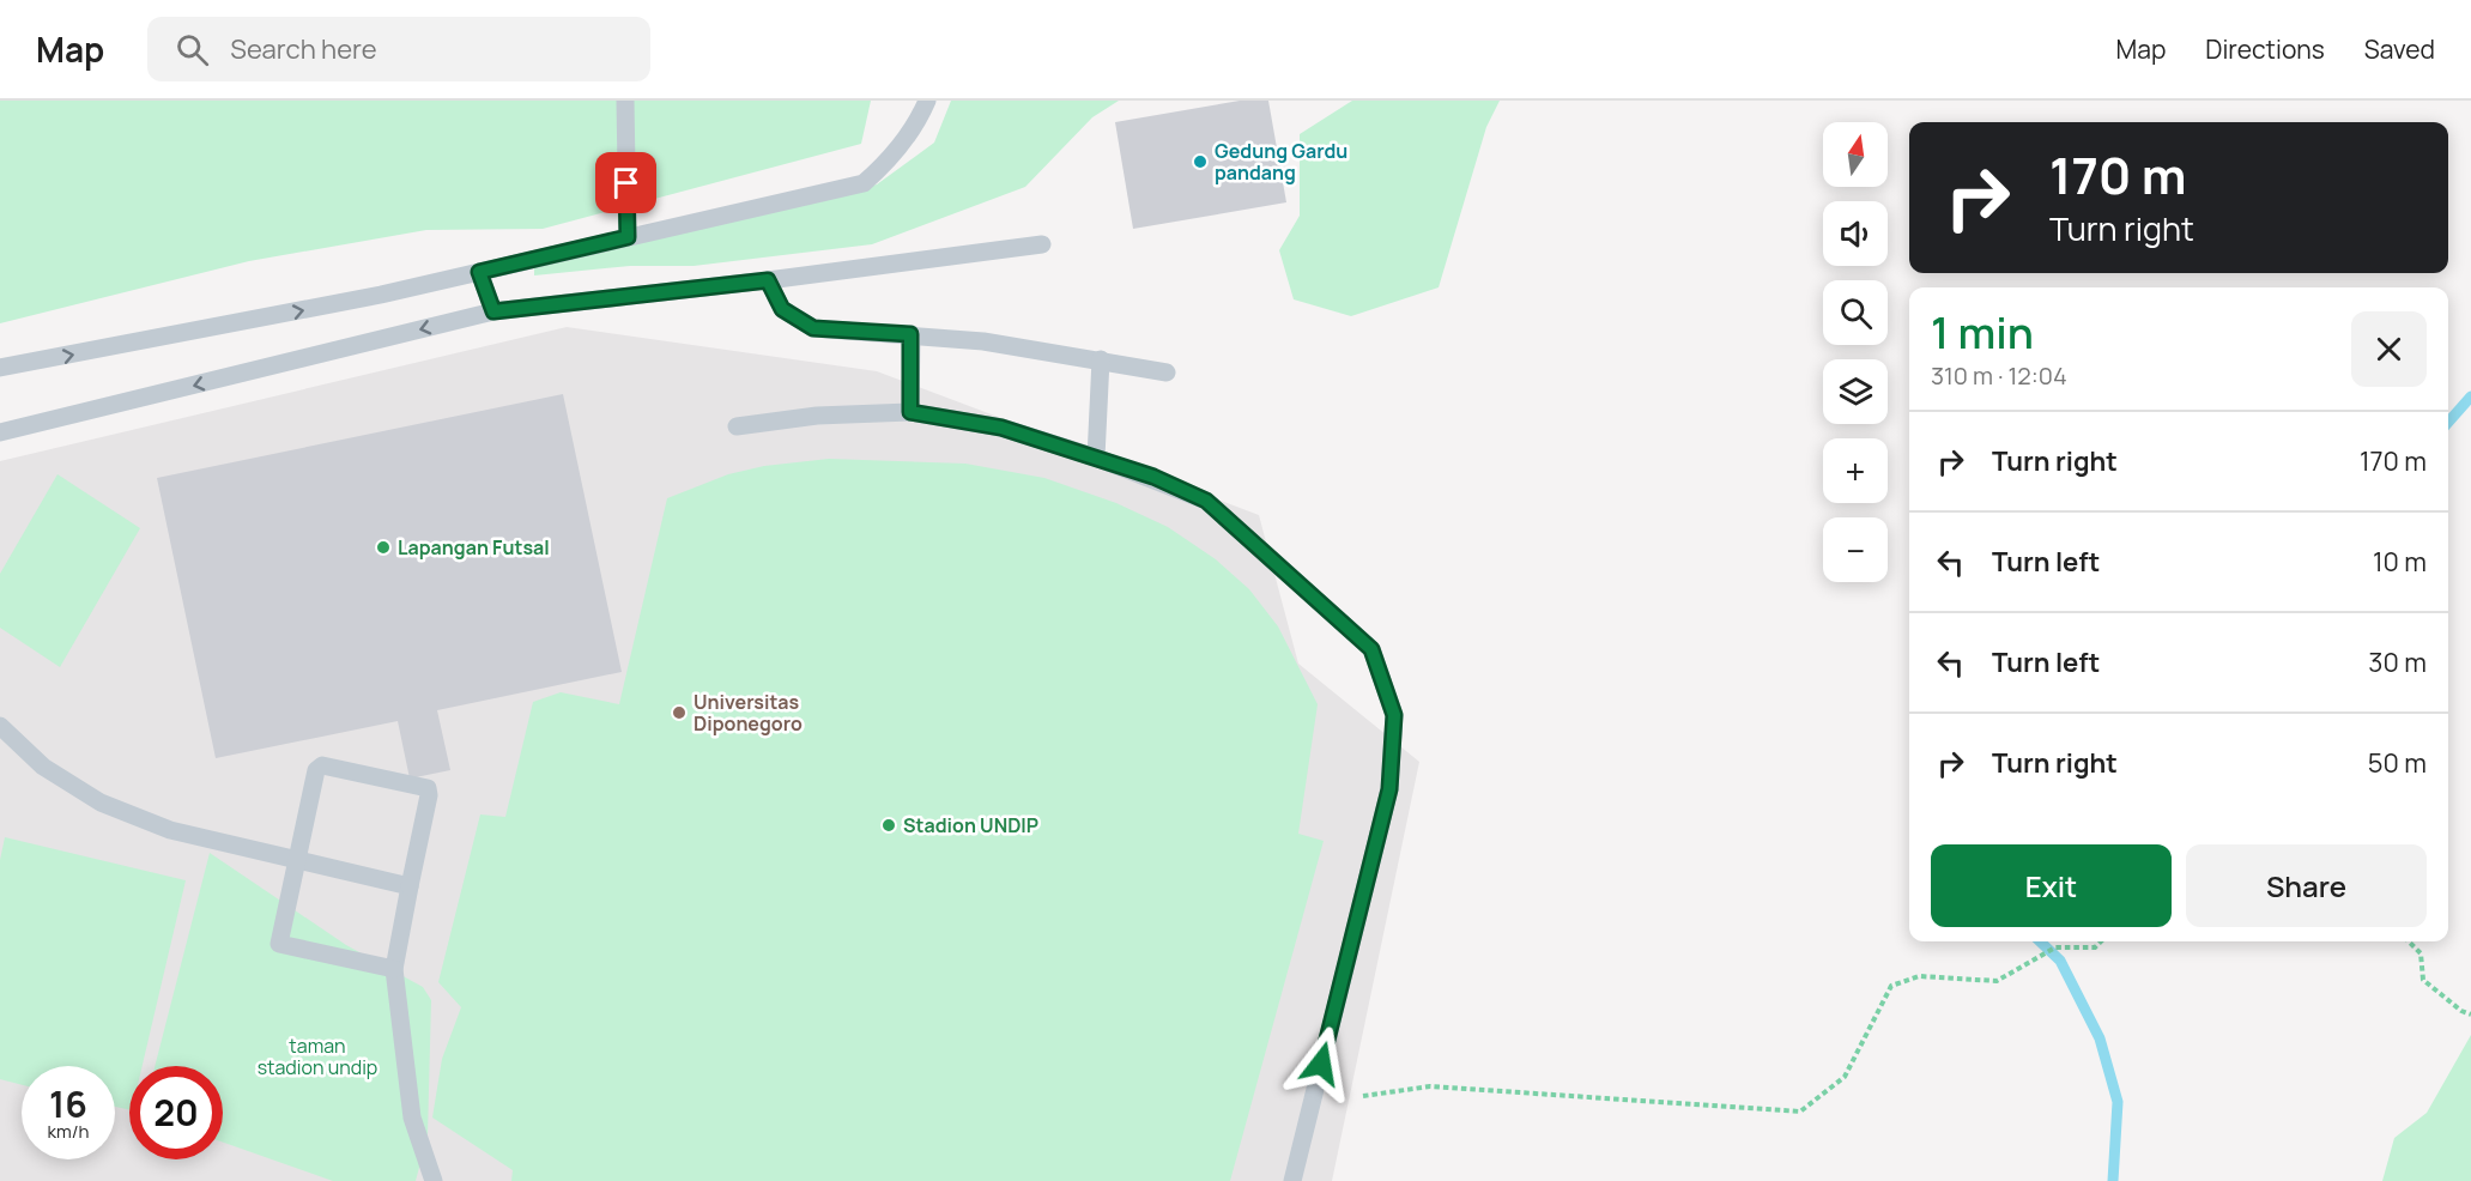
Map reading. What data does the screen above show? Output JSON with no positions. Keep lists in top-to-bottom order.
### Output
{
  "parks": ["taman stadion undip"],
  "places": [
    "Gedung Gardu pandang",
    "Lapangan Futsal",
    "Universitas Diponegoro",
    "Stadion UNDIP"
  ],
  "north": "top",
  "page": {
    "header": "Map",
    "search": "Search here",
    "nav": ["Map", "Directions", "Saved"],
    "map_buttons": ["+", "−"],
    "turn": ["170 m", "Turn right"],
    "heading": ["1 min", "310 m · 12:04"],
    "list": [
      {
        "name": "Turn right",
        "value": "170 m"
      },
      {
        "name": "Turn left",
        "value": "10 m"
      },
      {
        "name": "Turn left",
        "value": "30 m"
      },
      {
        "name": "Turn right",
        "value": "50 m"
      }
    ],
    "buttons": ["Exit", "Share"],
    "speed": "16 km/h",
    "limit": "20"
  }
}
